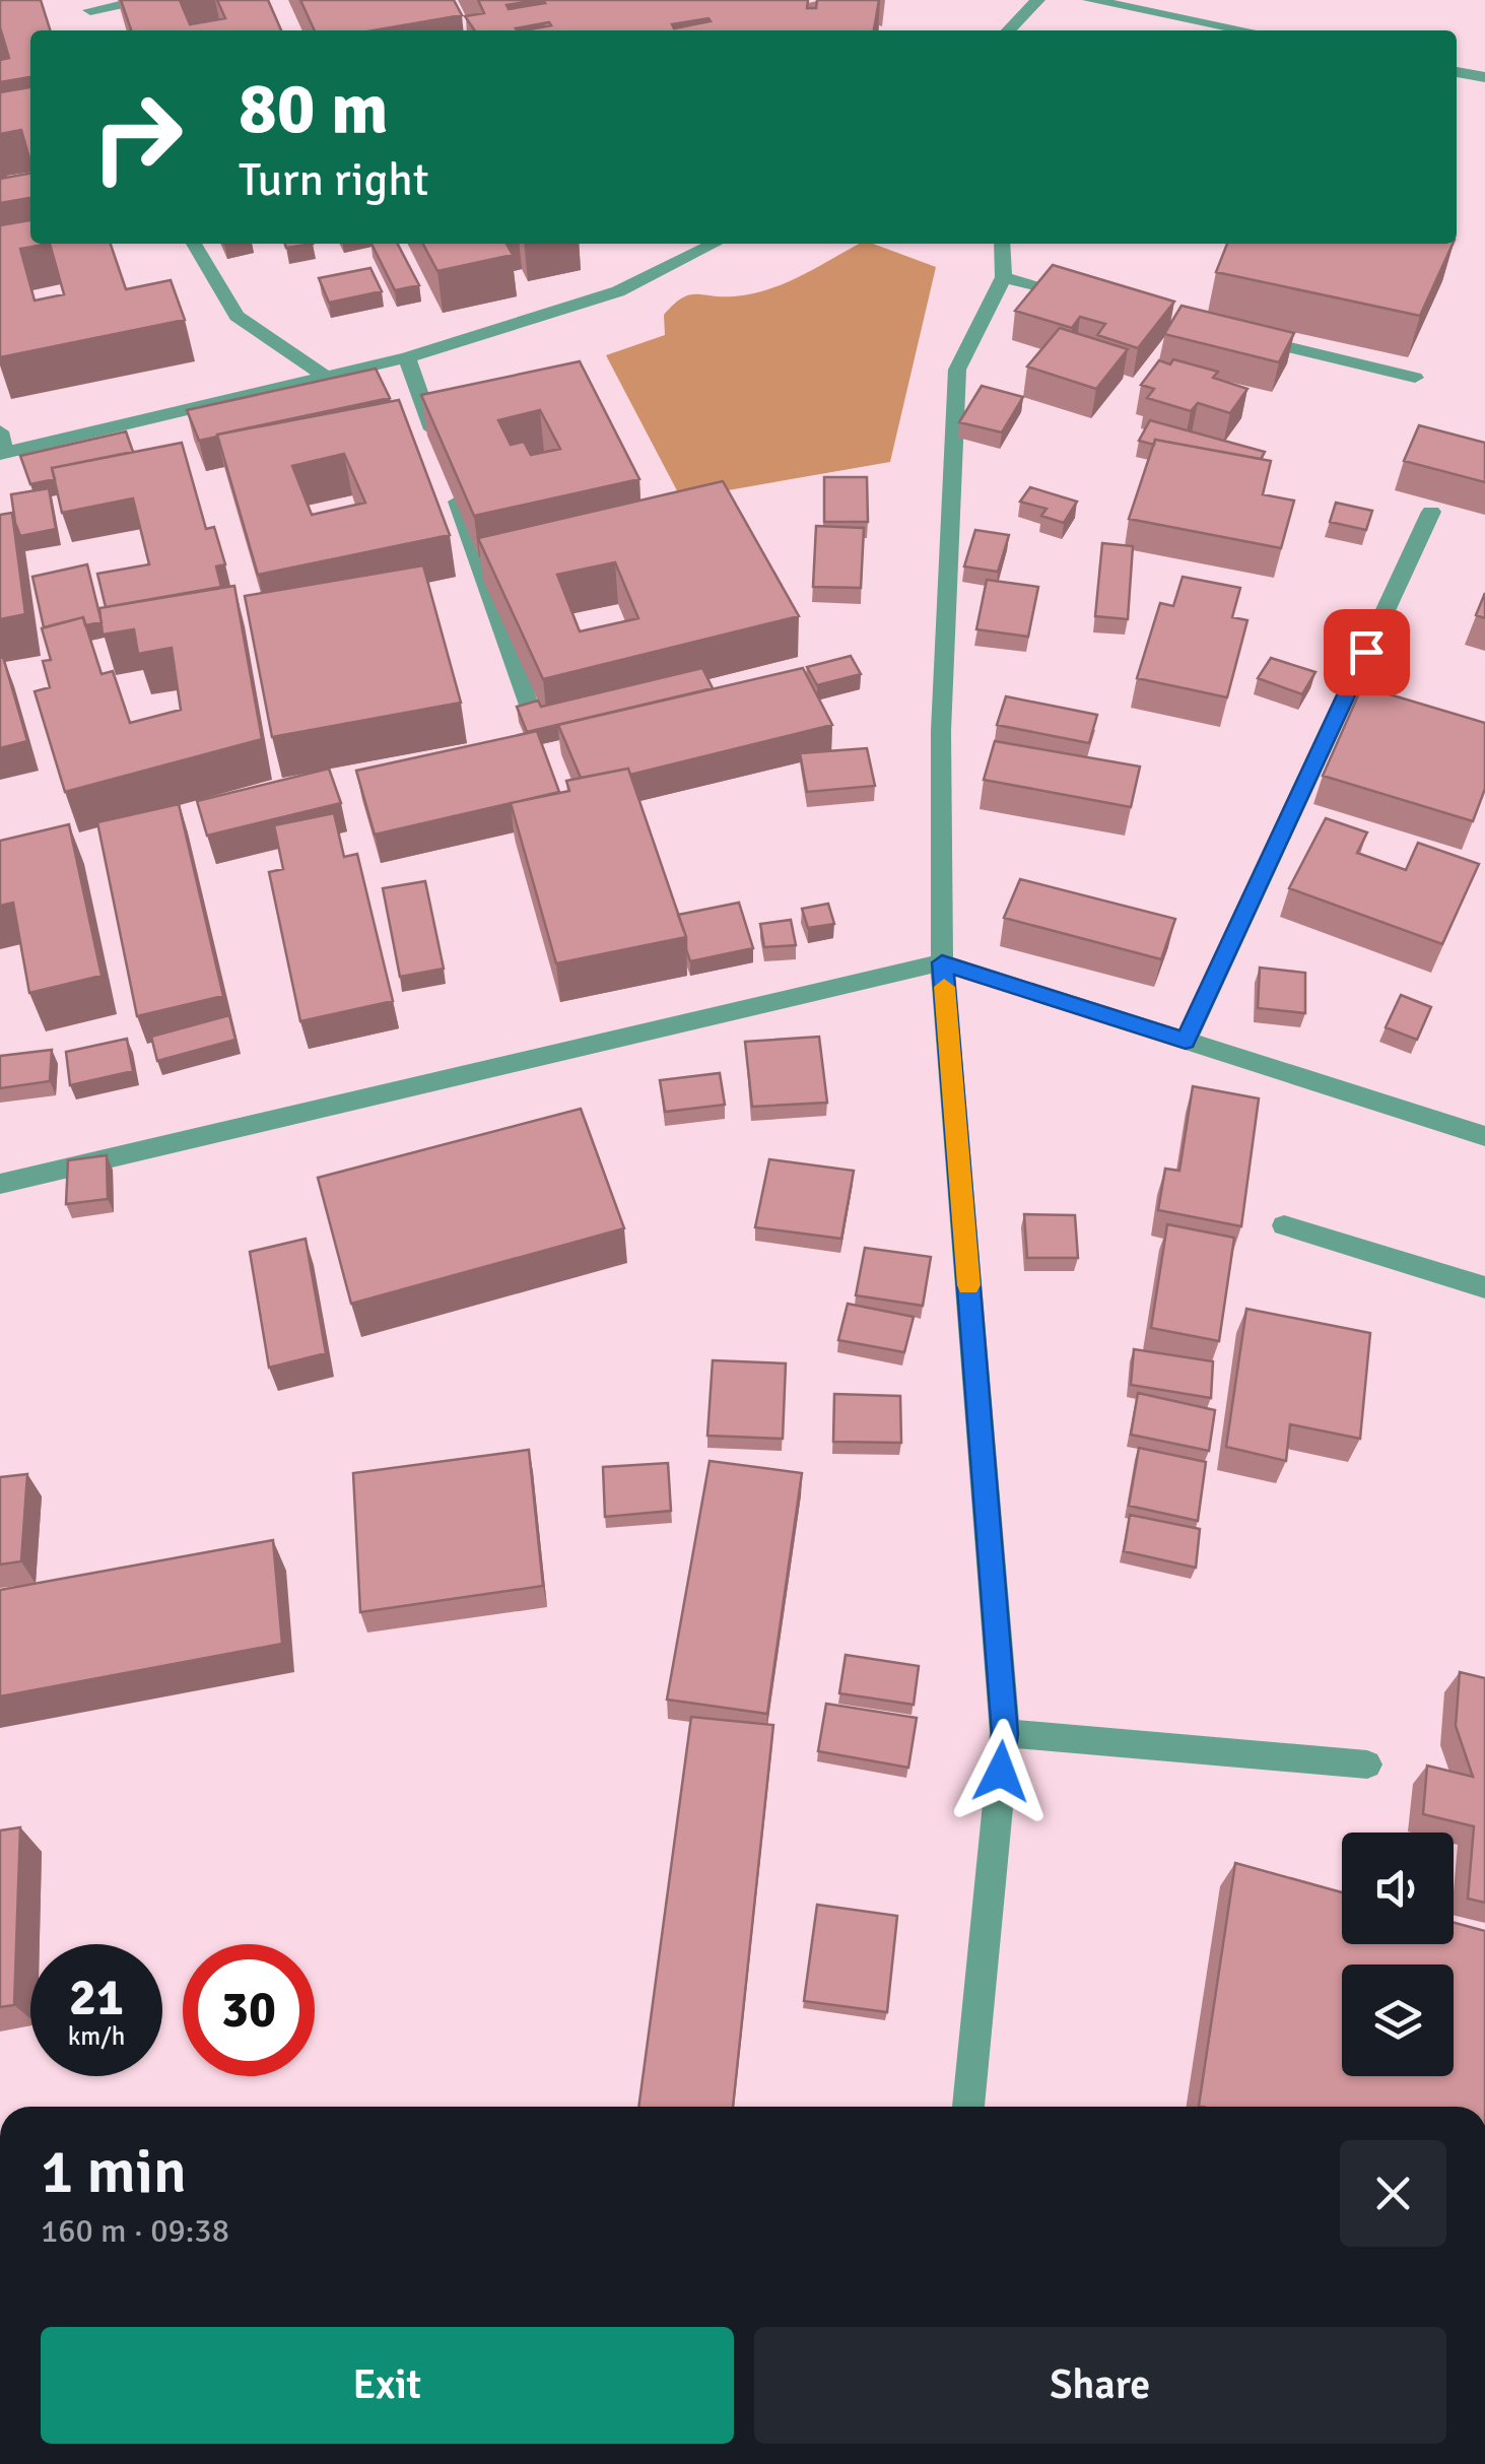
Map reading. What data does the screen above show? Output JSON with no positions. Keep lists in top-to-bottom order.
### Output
{
  "page": {
    "turn": ["80 m", "Turn right"],
    "speed": "21 km/h",
    "limit": "30",
    "heading": ["1 min", "160 m · 09:38"],
    "buttons": ["Exit", "Share"]
  }
}
